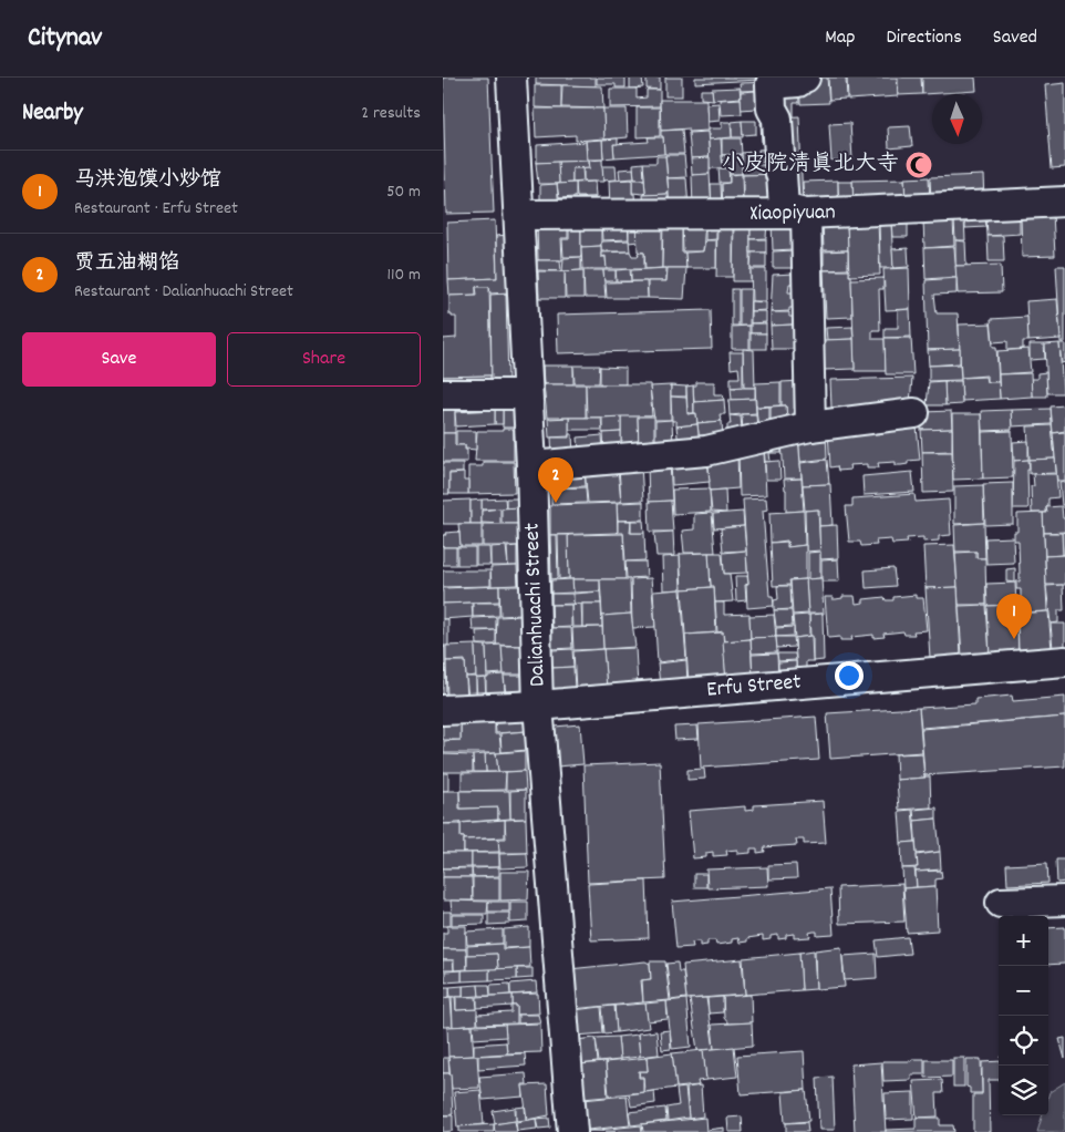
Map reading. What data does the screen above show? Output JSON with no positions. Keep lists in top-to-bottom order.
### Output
{
  "streets": {
    "street": ["Xiaopiyuan", "Dalianhuachi Street", "Erfu Street"]
  },
  "crossings": [
    ["Xiaopiyuan", "Dalianhuachi Street"],
    ["Dalianhuachi Street", "Erfu Street"]
  ],
  "places": {
    "mosque": ["小皮院清真北大寺"]
  },
  "north": "bottom",
  "page": {
    "header": "Citynav",
    "nav": ["Map", "Directions", "Saved"],
    "heading": ["Nearby", "2 results"],
    "list": [
      {
        "mark": "1",
        "name": "马洪泡馍小炒馆",
        "note": "Restaurant · Erfu Street",
        "value": "50 m"
      },
      {
        "mark": "2",
        "name": "贾五油糊馅",
        "note": "Restaurant · Dalianhuachi Street",
        "value": "110 m"
      }
    ],
    "buttons": ["Save", "Share"],
    "pins": ["2", "1"],
    "map_buttons": ["+", "−"]
  }
}
